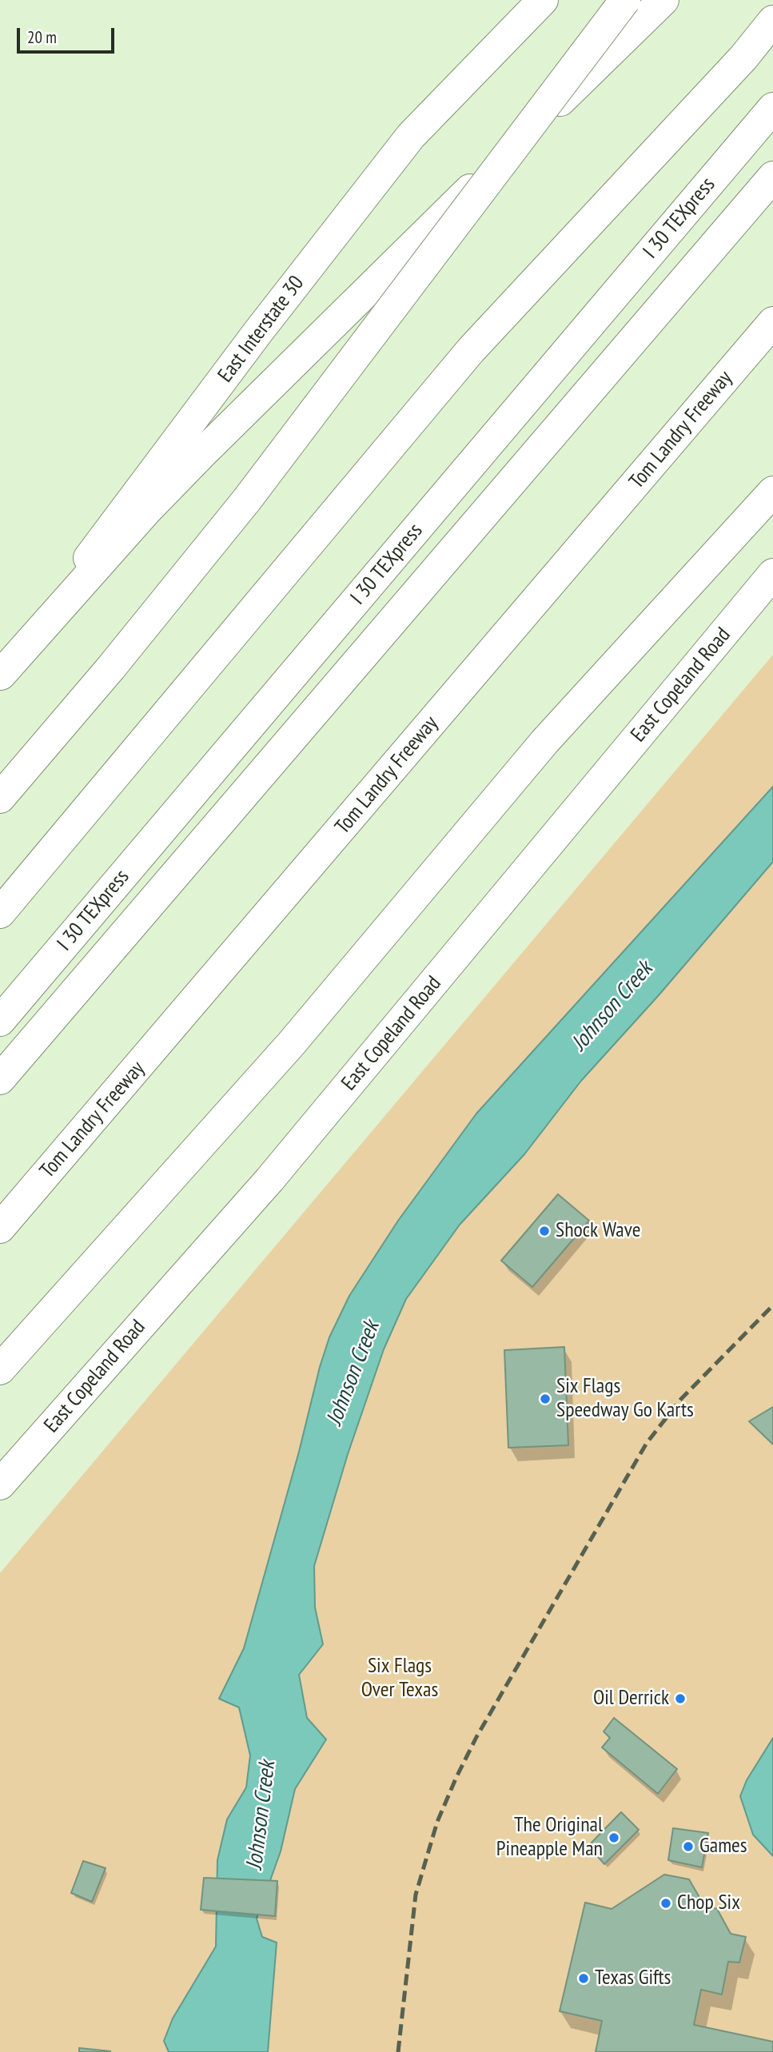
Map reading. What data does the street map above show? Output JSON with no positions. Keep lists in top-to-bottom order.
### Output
{
  "streets": {
    "main road": [
      "I 30 TEXpress",
      "East Interstate 30",
      "Tom Landry Freeway",
      "East Copeland Road"
    ]
  },
  "water": ["Johnson Creek"],
  "parks": ["Six Flags Over Texas"],
  "places": [
    "Shock Wave",
    "Six Flags Speedway Go Karts",
    "Oil Derrick",
    "The Original Pineapple Man",
    "Games",
    "Chop Six",
    "Texas Gifts"
  ],
  "scale_bar": "20 m"
}
